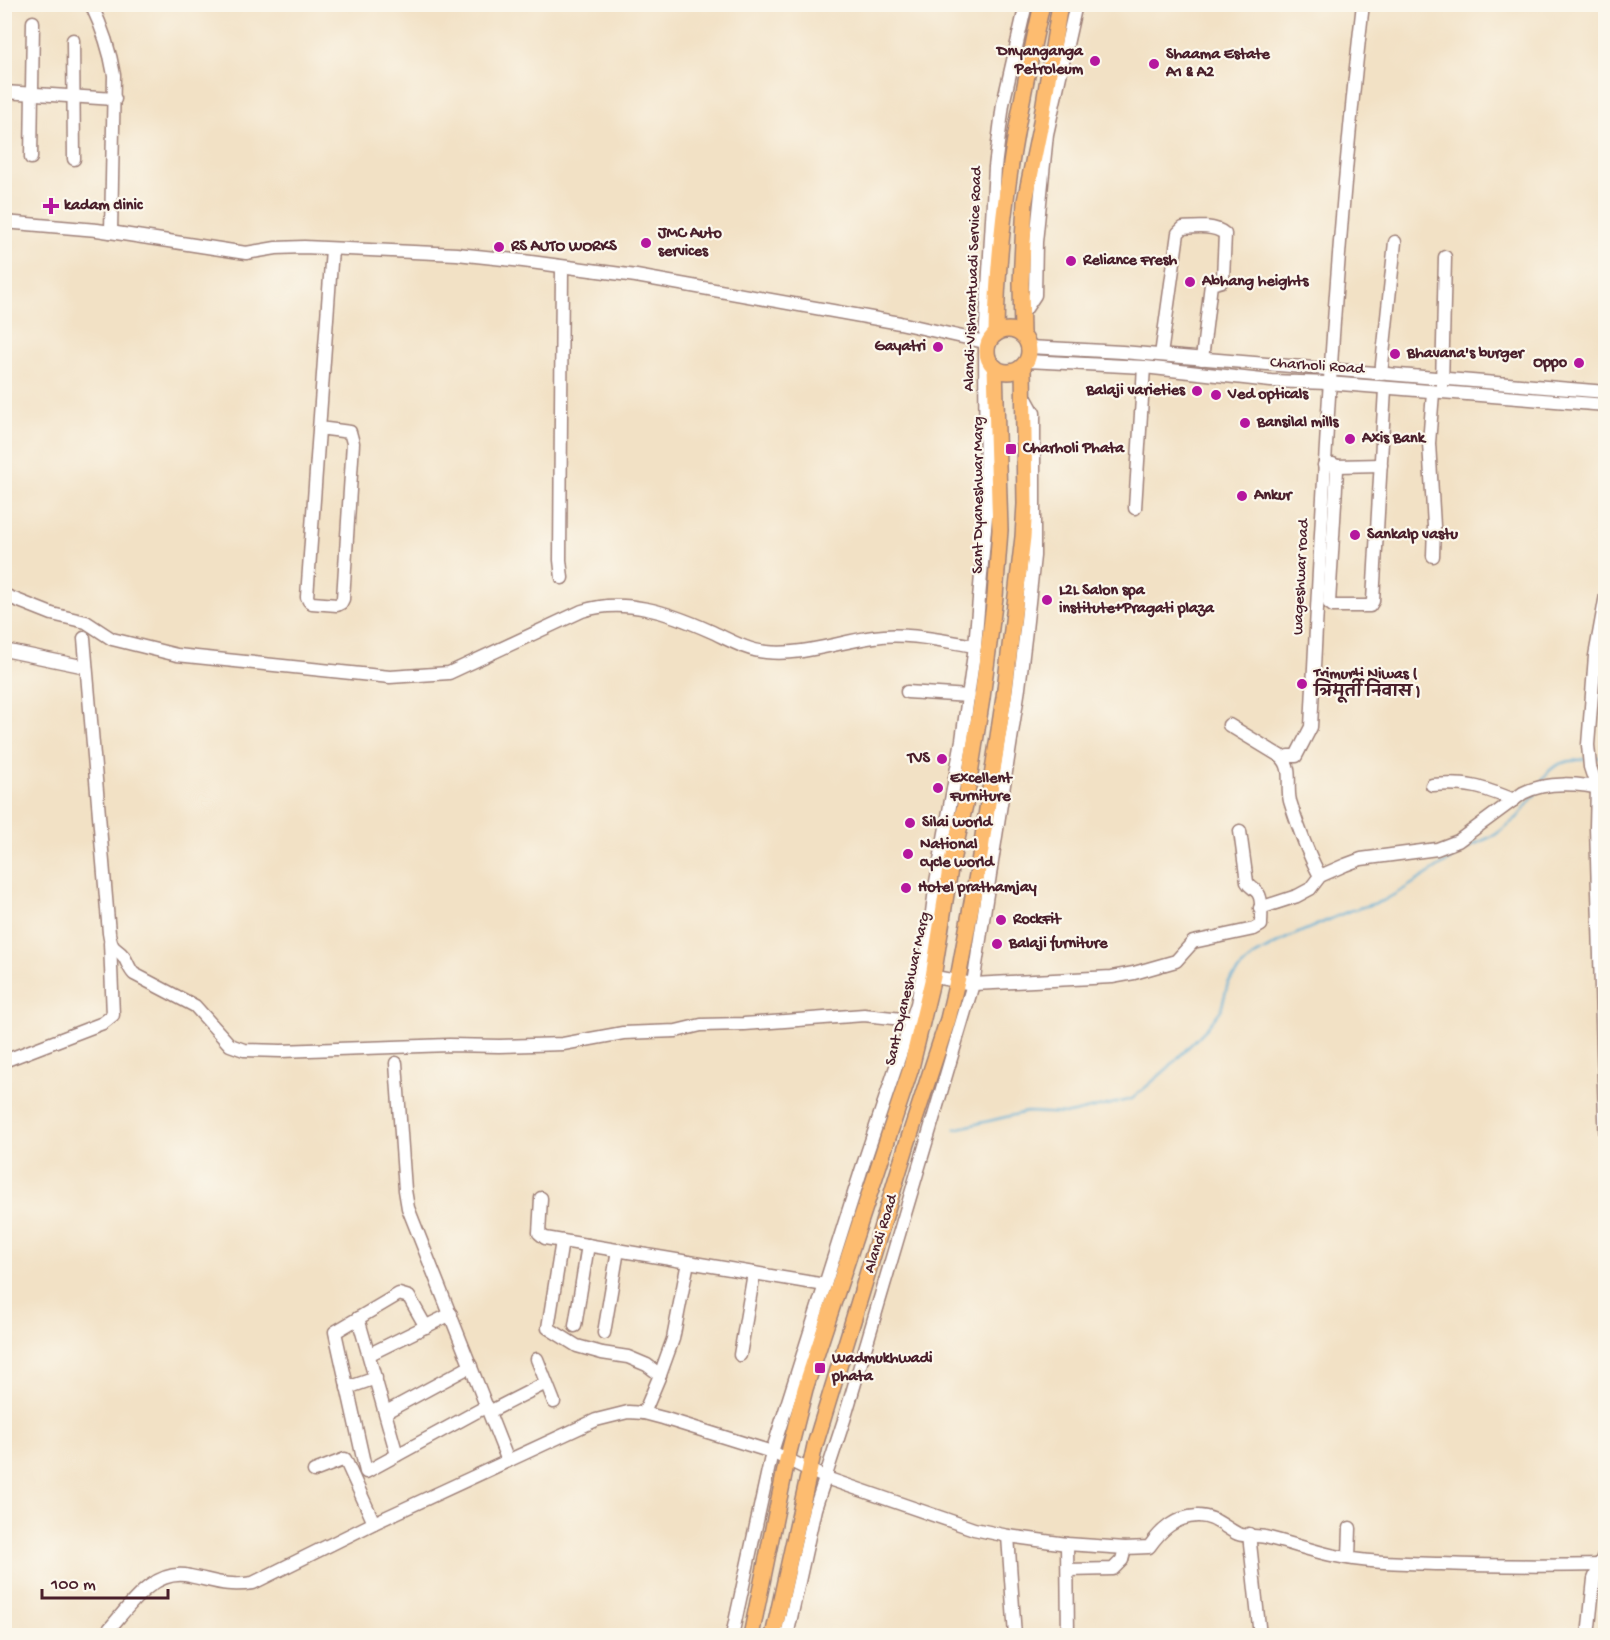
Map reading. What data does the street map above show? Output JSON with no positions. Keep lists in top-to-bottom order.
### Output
{
  "streets": {
    "main road": ["Sant Dyaneshwar Marg"],
    "street": [
      "Alandi-Vishrantwadi Service Road",
      "Charholi Road",
      "wageshwar road",
      "Alandi Road"
    ]
  },
  "crossings": [
    ["Alandi-Vishrantwadi Service Road", "Sant Dyaneshwar Marg"],
    ["Charholi Road", "wageshwar road"]
  ],
  "places": {
    "other": [
      "Dnyanganga Petroleum",
      "Shaama Estate A1 & A2",
      "JMC Auto services",
      "RS AUTO WORKS",
      "Reliance Fresh",
      "Abhang heights",
      "Gayatri",
      "Bhavana's burger",
      "Oppo",
      "Balaji varieties",
      "Ved opticals",
      "Bansilal mills",
      "Axis Bank",
      "Ankur",
      "Sankalp vastu",
      "L2L Salon spa institute+Pragati plaza",
      "Trimurti Niwas ( त्रिमूर्ती निवास )",
      "TVS",
      "Excellent Furniture",
      "Silai world",
      "National cycle world",
      "Hotel prathamjay",
      "RockFit",
      "Balaji furniture"
    ],
    "health": ["kadam clinic"],
    "transit": ["Charholi Phata", "Wadmukhwadi phata"]
  },
  "scale_bar": "100 m"
}
